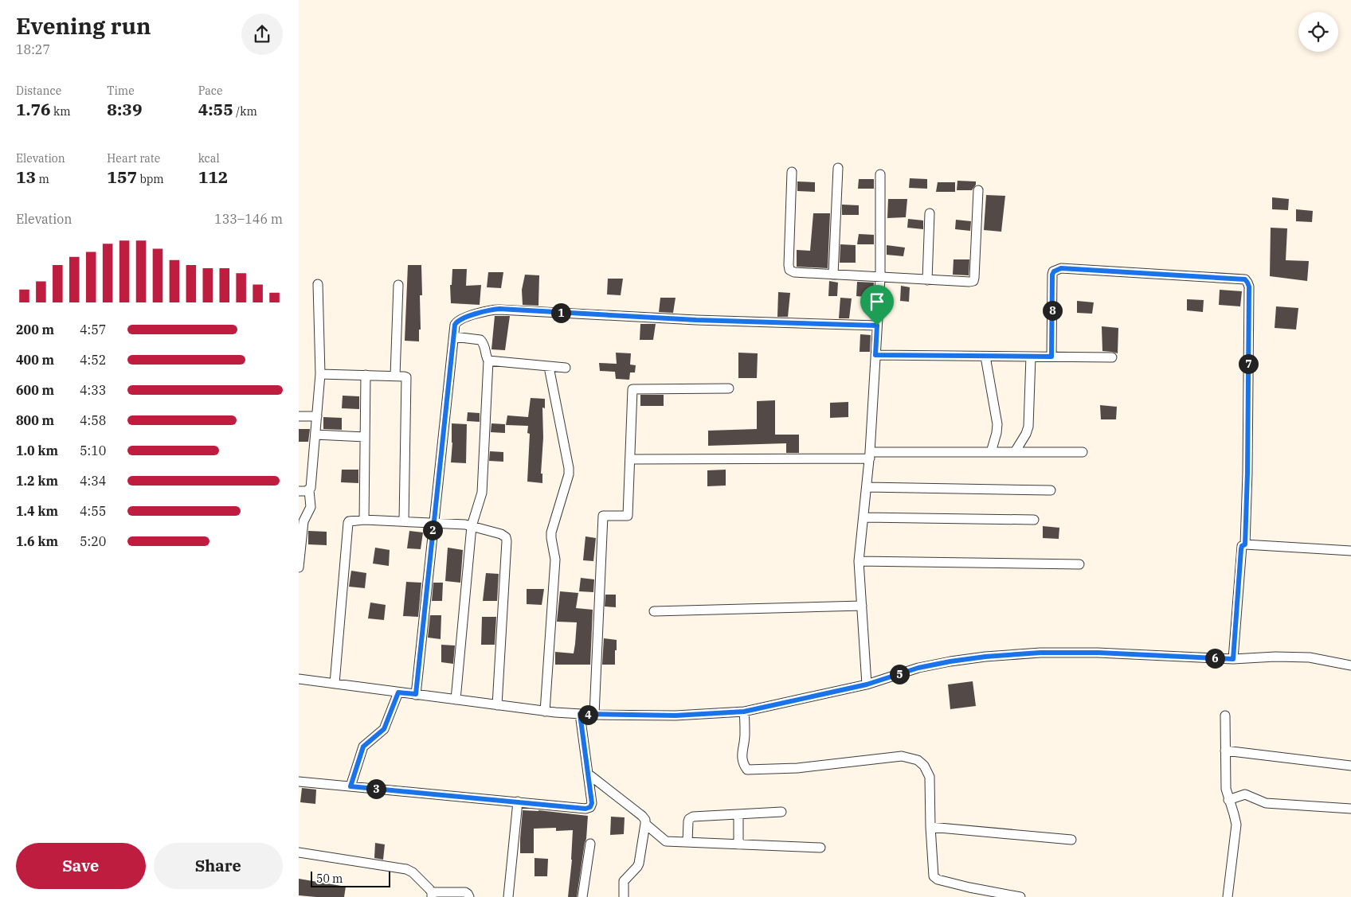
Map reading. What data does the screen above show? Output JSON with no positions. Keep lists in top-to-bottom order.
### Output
{
  "scale_bar": "50 m",
  "page": {
    "heading": ["Evening run", "18:27"],
    "stats": [
      ["Distance", "1.76 km"],
      ["Time", "8:39"],
      ["Pace", "4:55 /km"],
      ["Elevation", "13 m"],
      ["Heart rate", "157 bpm"],
      ["kcal", "112"]
    ],
    "chart": ["Elevation", "133–146 m"],
    "pins": [
      "8",
      "1",
      "7",
      "2",
      "6",
      "5",
      "4",
      "3"
    ],
    "list": [
      {
        "name": "200 m",
        "note": "4:57"
      },
      {
        "name": "400 m",
        "note": "4:52"
      },
      {
        "name": "600 m",
        "note": "4:33"
      },
      {
        "name": "800 m",
        "note": "4:58"
      },
      {
        "name": "1.0 km",
        "note": "5:10"
      },
      {
        "name": "1.2 km",
        "note": "4:34"
      },
      {
        "name": "1.4 km",
        "note": "4:55"
      },
      {
        "name": "1.6 km",
        "note": "5:20"
      }
    ],
    "buttons": ["Save", "Share"],
    "scale": "50 m"
  }
}
